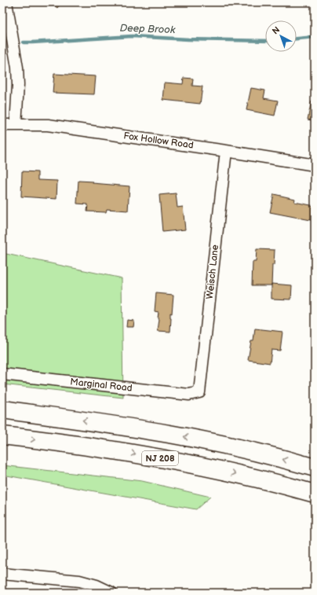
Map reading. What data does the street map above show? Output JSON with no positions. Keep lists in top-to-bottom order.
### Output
{
  "streets": {
    "highway": ["NJ 208"],
    "street": ["Fox Hollow Road", "Weisch Lane", "Marginal Road"]
  },
  "crossings": [
    ["Fox Hollow Road", "Weisch Lane"],
    ["Weisch Lane", "Marginal Road"]
  ],
  "water": ["Deep Brook"],
  "north": "top left"
}
